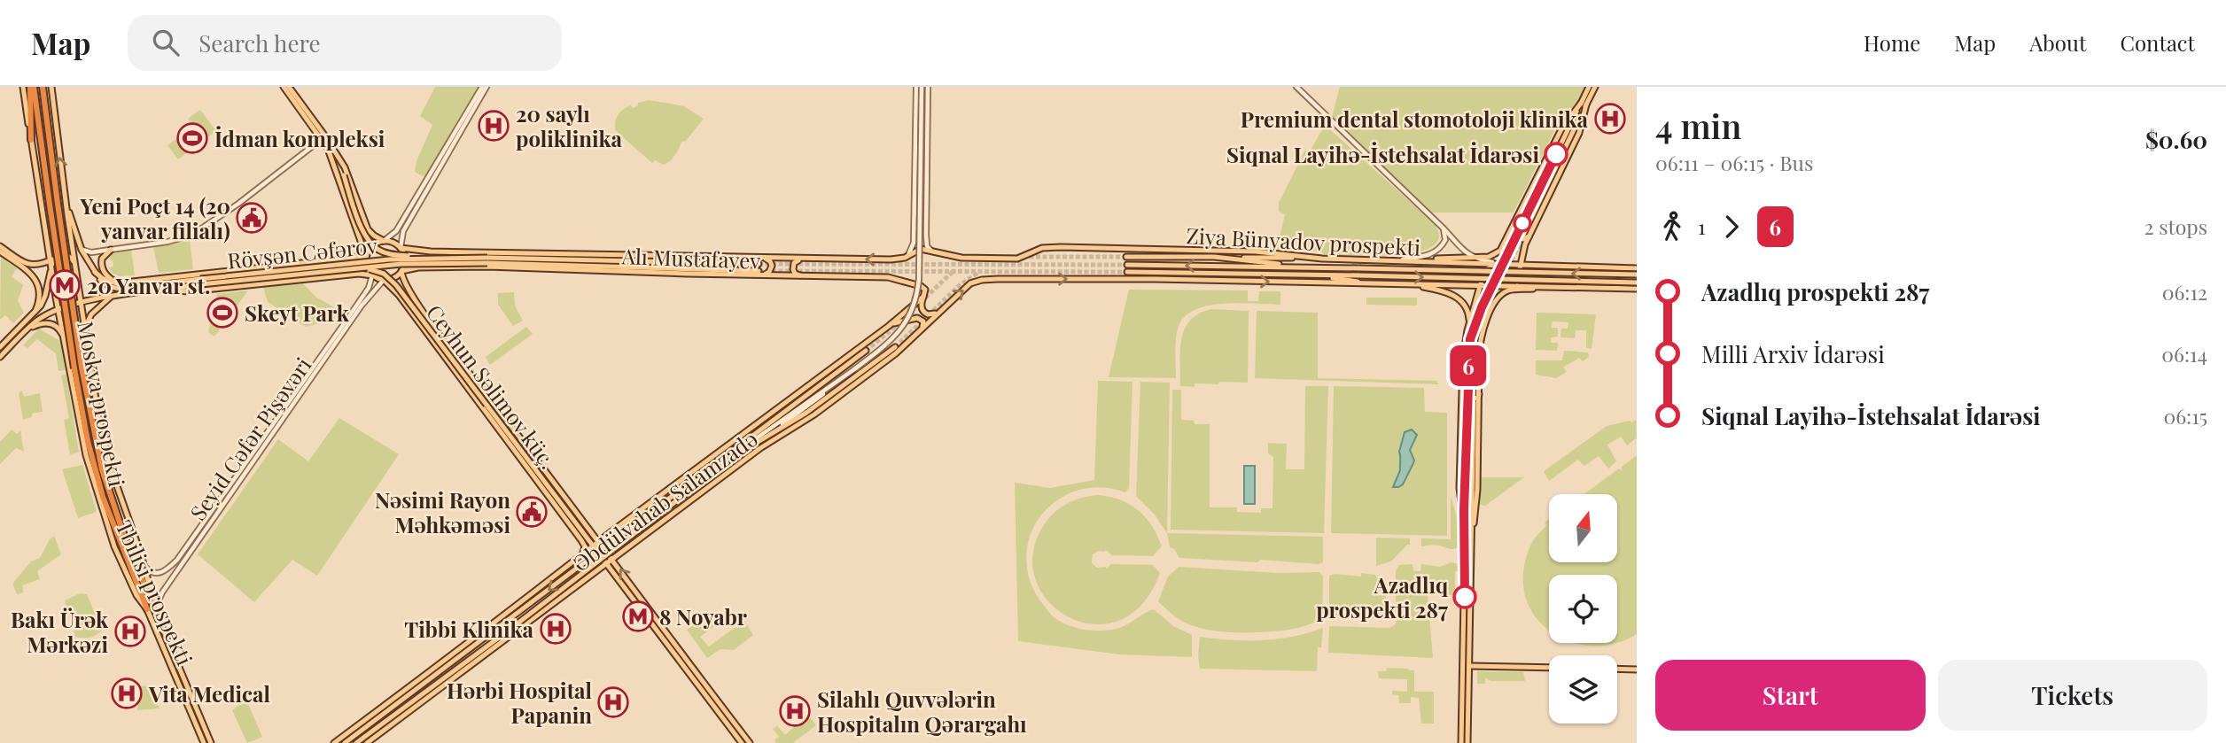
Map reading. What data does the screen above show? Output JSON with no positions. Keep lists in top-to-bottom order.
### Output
{
  "streets": {
    "highway": ["Moskva prospekti"],
    "main road": [
      "Ziya Bünyadov prospekti",
      "Rövşən Cəfərov",
      "Alı Mustafayev",
      "Ceyhun Səlimov küç.",
      "Əbdülvahab Salamzadə",
      "Tbilisi prospekti"
    ],
    "street": ["Seyid Cəfər Pişəvəri"]
  },
  "crossings": [
    ["Ziya Bünyadov prospekti", "Alı Mustafayev"],
    ["Ziya Bünyadov prospekti", "Əbdülvahab Salamzadə"],
    ["Rövşən Cəfərov", "Alı Mustafayev"],
    ["Rövşən Cəfərov", "Ceyhun Səlimov küç."],
    ["Rövşən Cəfərov", "Tbilisi prospekti"],
    ["Alı Mustafayev", "Ceyhun Səlimov küç."],
    ["Alı Mustafayev", "Seyid Cəfər Pişəvəri"],
    ["Ceyhun Səlimov küç.", "Seyid Cəfər Pişəvəri"],
    ["Ceyhun Səlimov küç.", "Əbdülvahab Salamzadə"],
    ["Moskva prospekti", "Seyid Cəfər Pişəvəri"],
    ["Moskva prospekti", "Tbilisi prospekti"],
    ["Seyid Cəfər Pişəvəri", "Tbilisi prospekti"]
  ],
  "places": {
    "hospital": [
      "Premium dental stomotoloji klinika",
      "20 saylı poliklinika",
      "Tibbi Klinika",
      "Bakı Ürək Mərkəzi",
      "Vita Medical",
      "Hərbi Hospital Papanin",
      "Silahlı Quvvələrin Hospitalın Qərargahı"
    ],
    "sports": ["İdman kompleksi", "Skeyt Park"],
    "other": ["Siqnal Layihə-İstehsalat İdarəsi", "Azadlıq prospekti 287"],
    "public building": ["Yeni Poçt 14 (20 yanvar filialı)", "Nəsimi Rayon Məhkəməsi"],
    "metro station": ["20 Yanvar st.", "8 Noyabr"]
  },
  "lines": ["bus line 6"],
  "north": "top",
  "page": {
    "header": "Map",
    "search": "Search here",
    "nav": [
      "Home",
      "Map",
      "About",
      "Contact"
    ],
    "on_map": "6",
    "heading": ["4 min", "06:11 – 06:15 · Bus", "$0.60"],
    "legs": ["1", "6", "2 stops"],
    "list": [
      {
        "name": "Azadlıq prospekti 287",
        "value": "06:12"
      },
      {
        "name": "Milli Arxiv İdarəsi",
        "value": "06:14"
      },
      {
        "name": "Siqnal Layihə-İstehsalat İdarəsi",
        "value": "06:15"
      }
    ],
    "buttons": ["Start", "Tickets"]
  }
}
